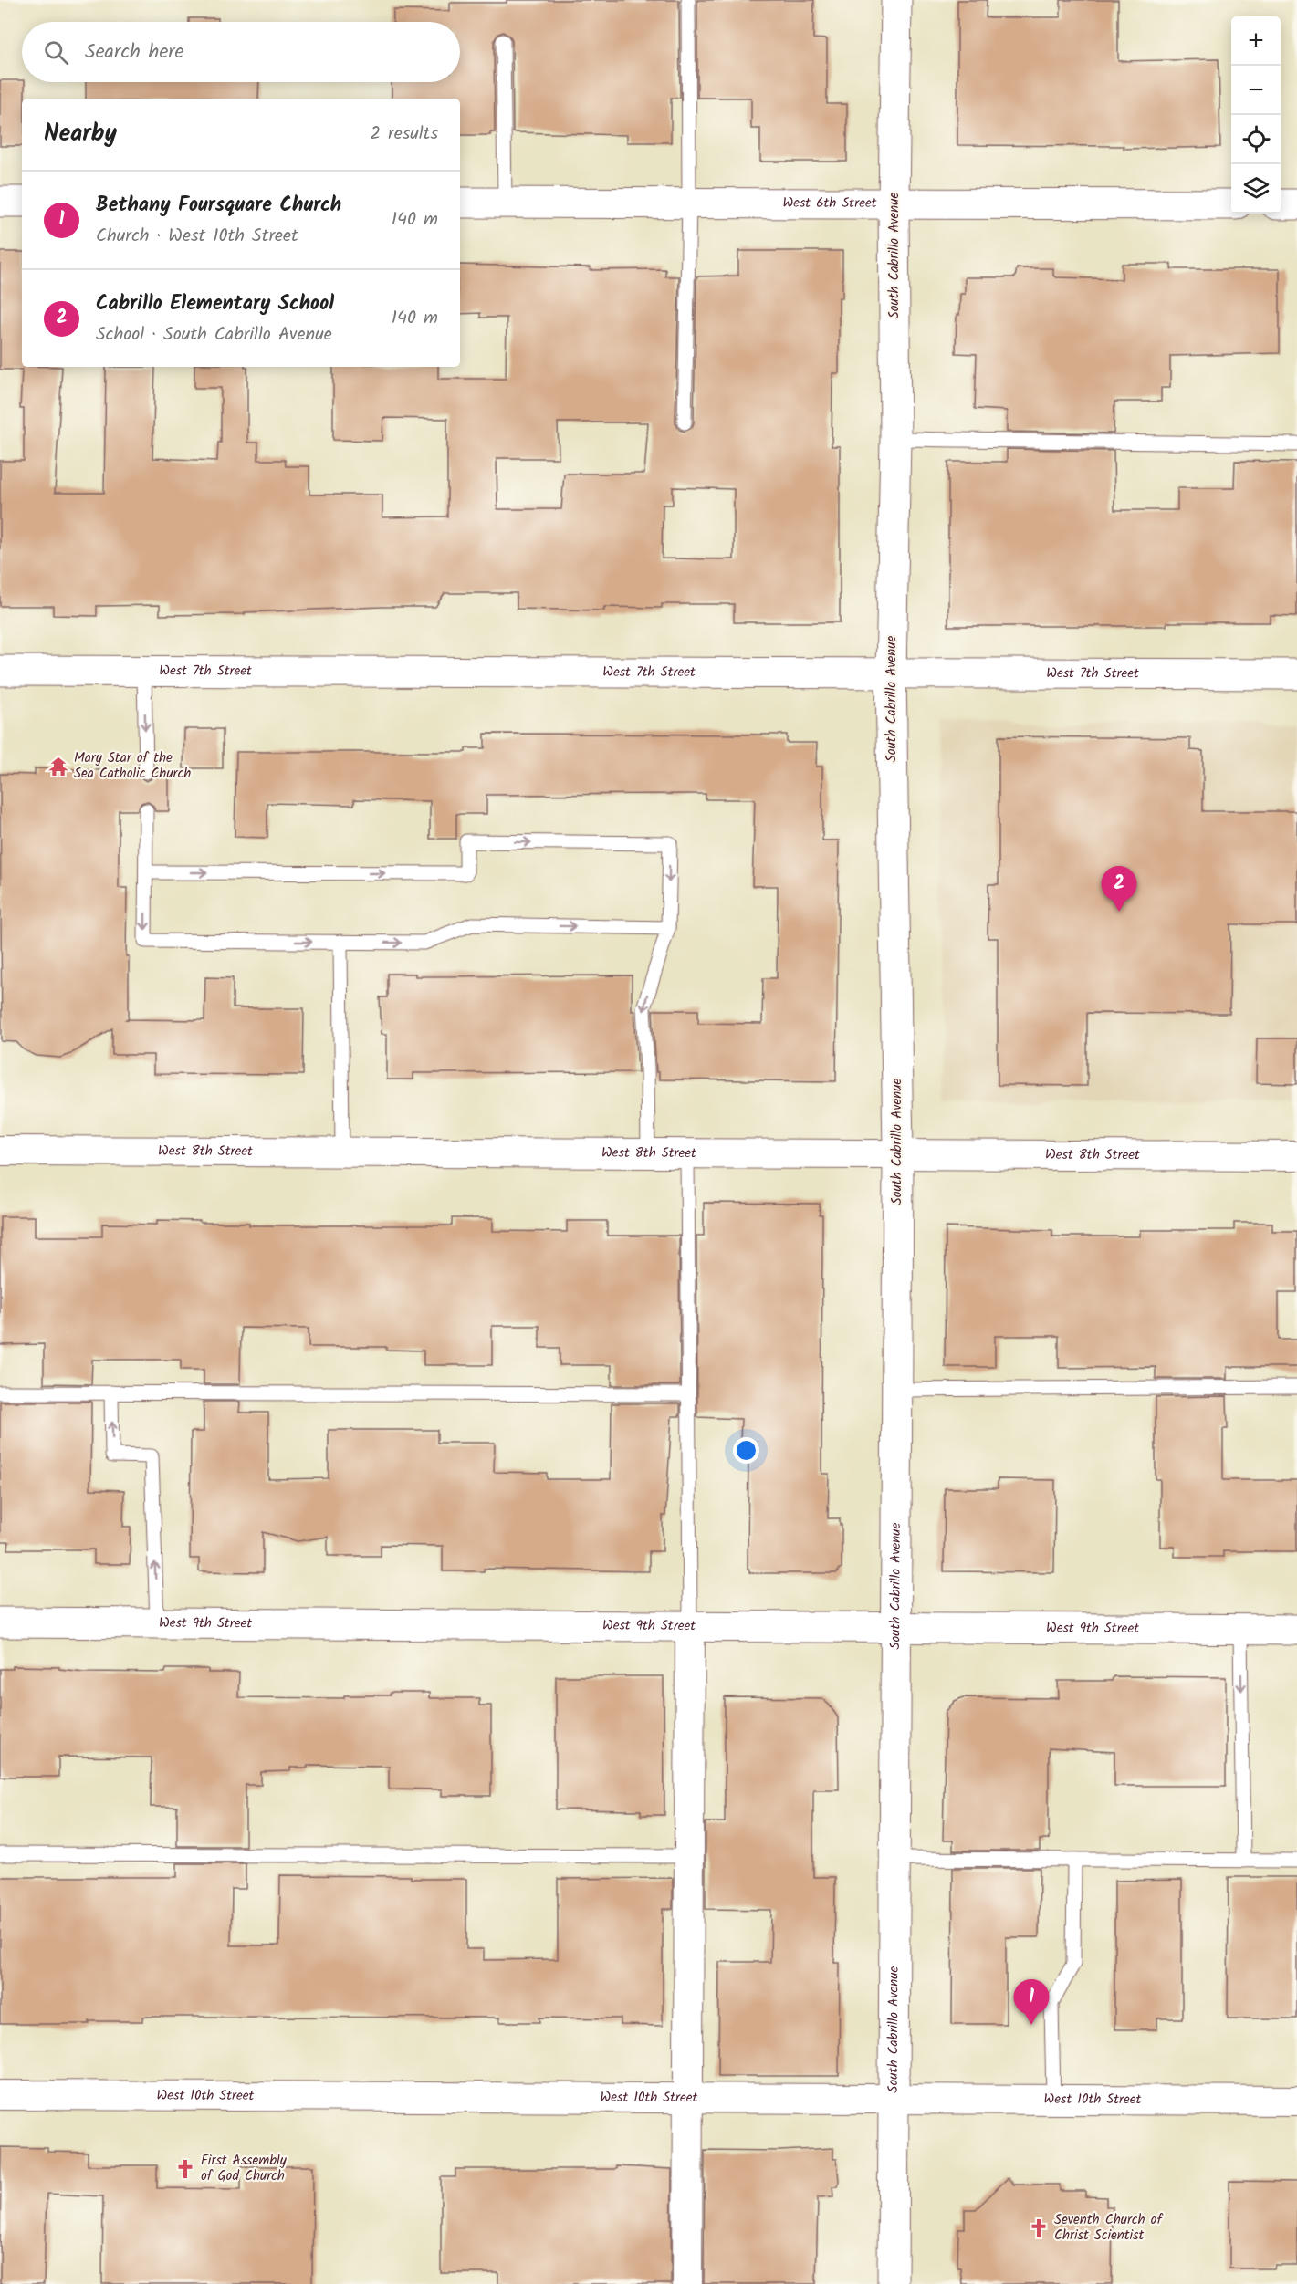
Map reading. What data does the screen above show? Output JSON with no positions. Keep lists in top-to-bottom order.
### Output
{
  "streets": {
    "street": [
      "West 6th Street",
      "South Cabrillo Avenue",
      "West 7th Street",
      "West 8th Street",
      "West 9th Street",
      "West 10th Street"
    ]
  },
  "crossings": [
    ["West 6th Street", "South Cabrillo Avenue"],
    ["South Cabrillo Avenue", "West 7th Street"],
    ["South Cabrillo Avenue", "West 8th Street"],
    ["South Cabrillo Avenue", "West 9th Street"],
    ["South Cabrillo Avenue", "West 10th Street"]
  ],
  "places": {
    "temple": ["Mary Star of the Sea Catholic Church"],
    "church": ["First Assembly of God Church", "Seventh Church of Christ Scientist"]
  },
  "page": {
    "map_buttons": ["+", "−"],
    "search": "Search here",
    "heading": ["Nearby", "2 results"],
    "list": [
      {
        "mark": "1",
        "name": "Bethany Foursquare Church",
        "note": "Church · West 10th Street",
        "value": "140 m"
      },
      {
        "mark": "2",
        "name": "Cabrillo Elementary School",
        "note": "School · South Cabrillo Avenue",
        "value": "140 m"
      }
    ],
    "pins": ["2", "1"]
  }
}
